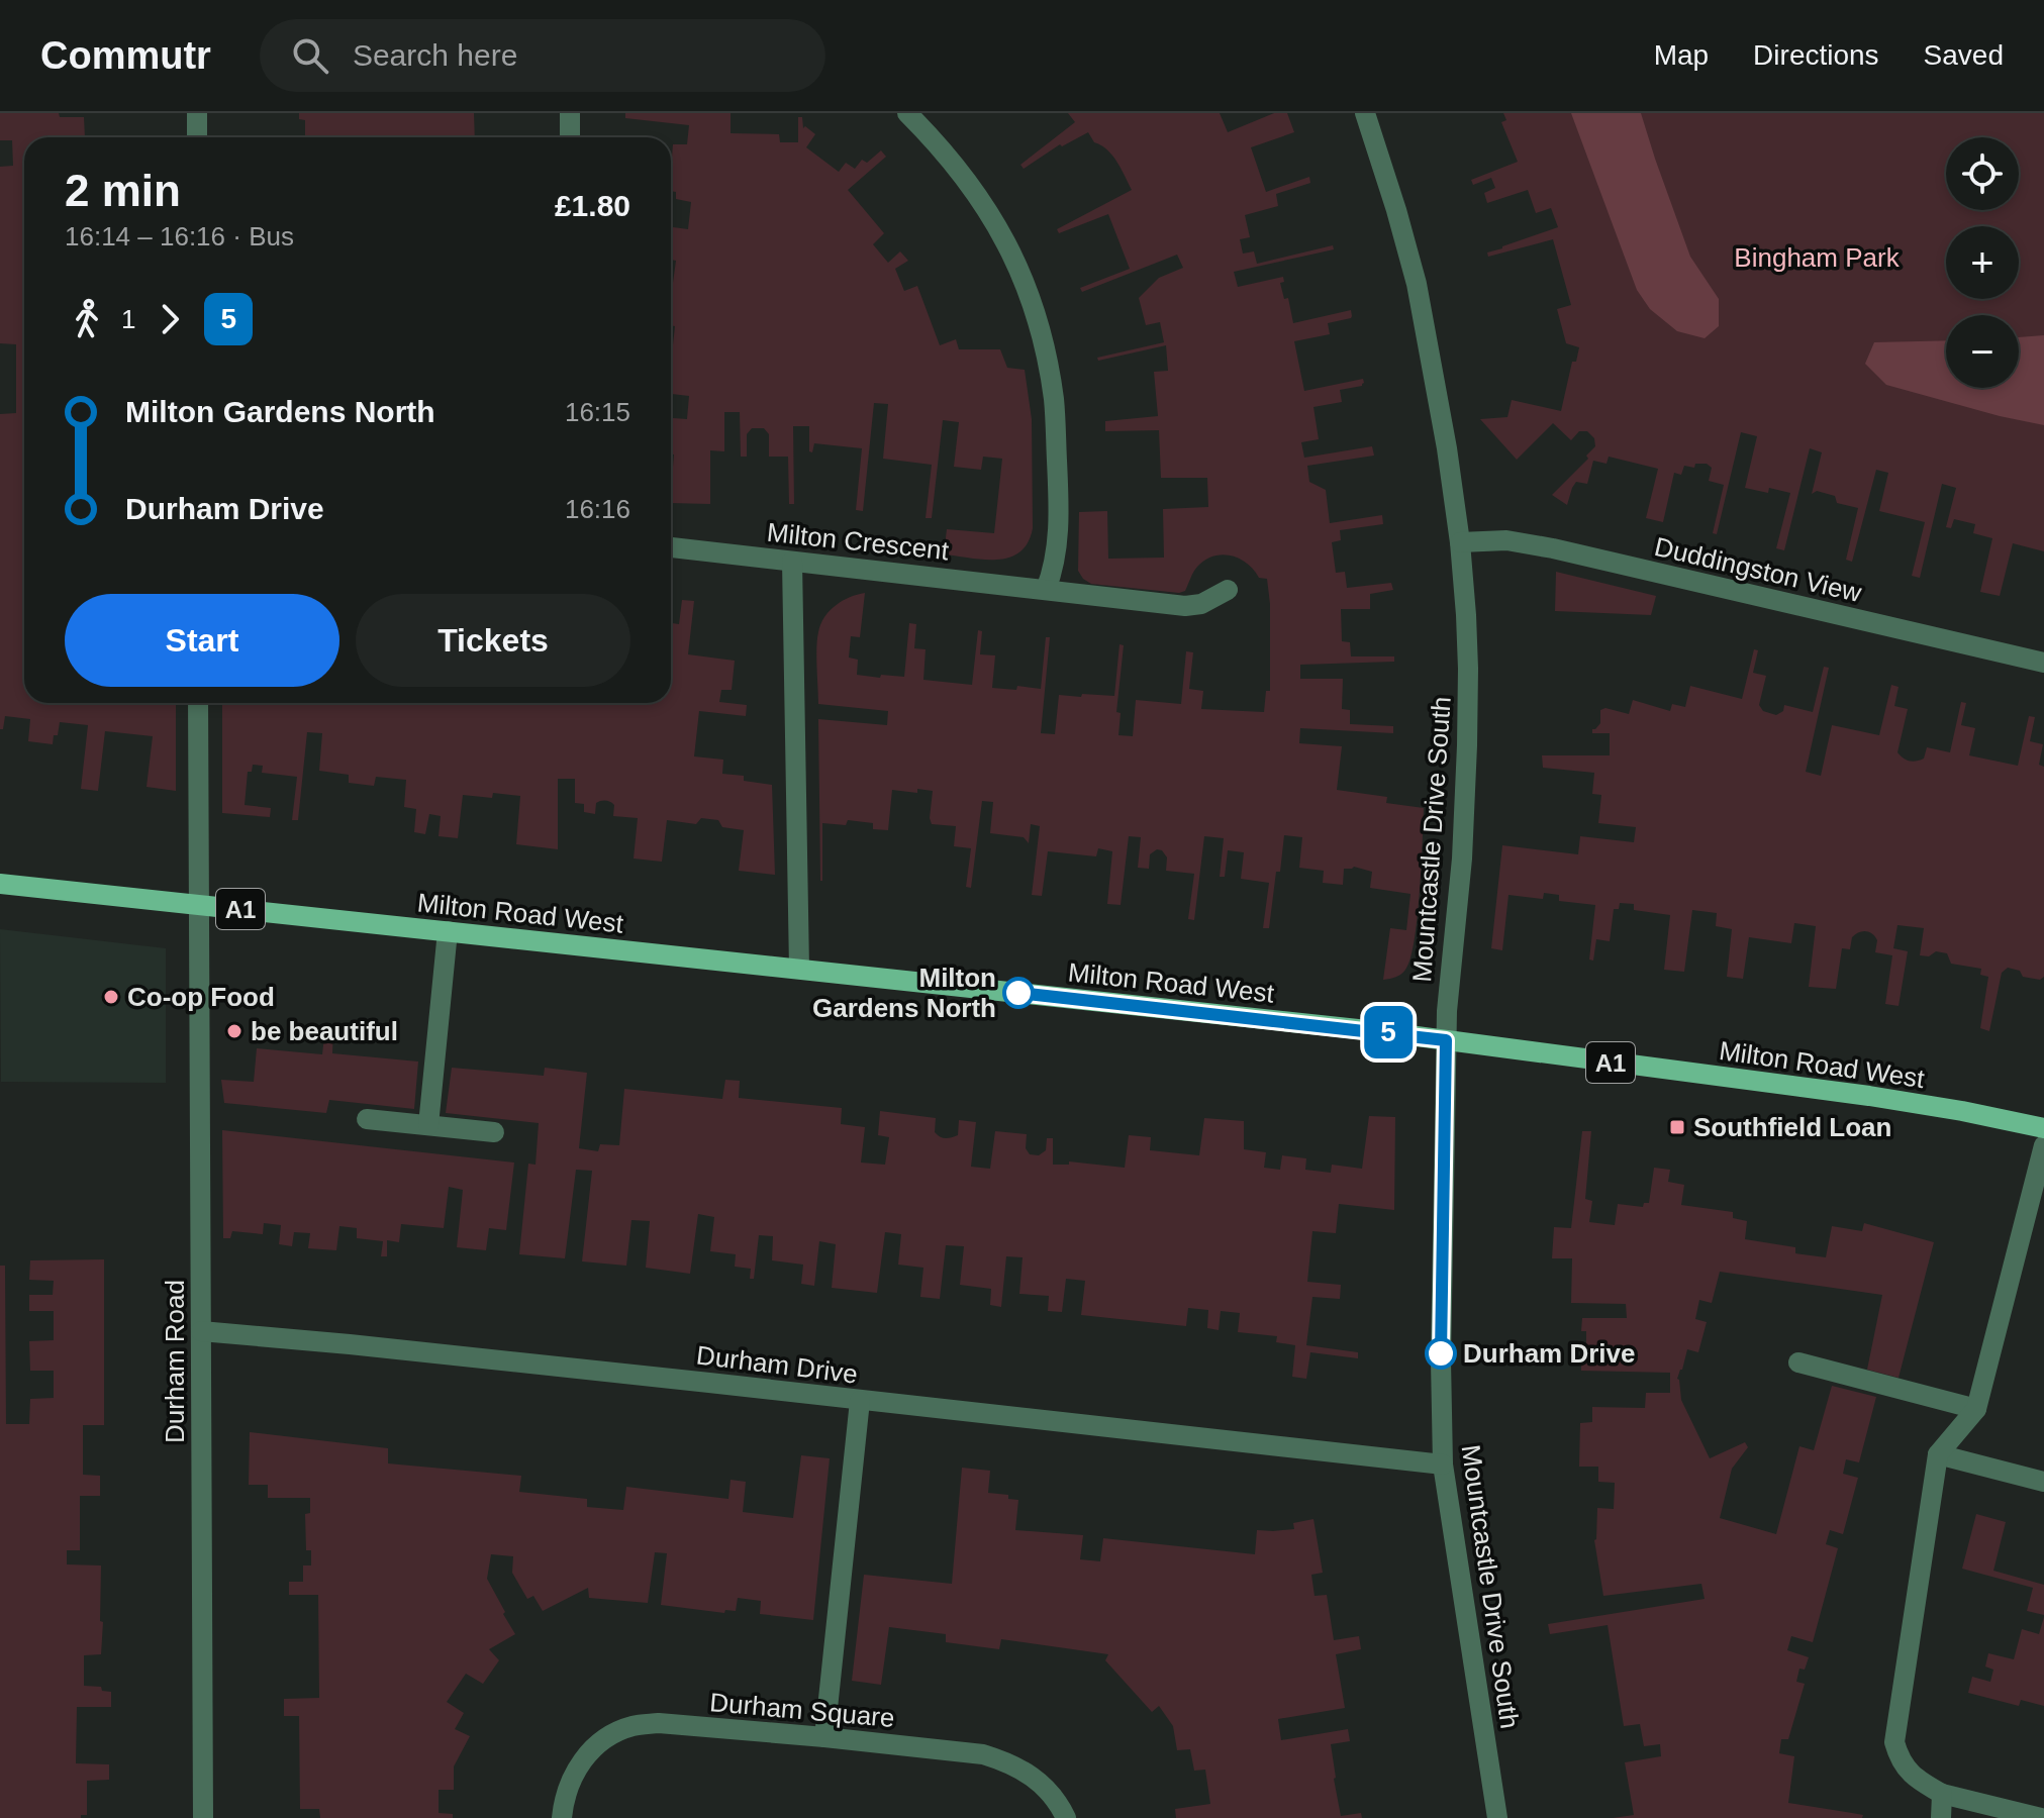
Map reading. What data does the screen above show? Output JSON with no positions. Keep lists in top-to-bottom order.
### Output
{
  "streets": {
    "main road": ["A1", "Milton Road West"],
    "street": [
      "Milton Crescent",
      "Duddingston View",
      "Mountcastle Drive South",
      "Durham Road",
      "Durham Drive",
      "Durham Square"
    ]
  },
  "crossings": [
    ["Duddingston View", "Mountcastle Drive South"],
    ["Mountcastle Drive South", "Milton Road West"],
    ["Mountcastle Drive South", "Durham Drive"],
    ["Milton Road West", "Durham Road"],
    ["Durham Road", "Durham Drive"]
  ],
  "parks": ["Bingham Park"],
  "places": {
    "other": [
      "Milton Gardens North",
      "Co-op Food",
      "be beautiful",
      "Durham Drive"
    ],
    "transit": ["Southfield Loan"]
  },
  "lines": ["bus line 5"],
  "page": {
    "header": "Commutr",
    "search": "Search here",
    "nav": ["Map", "Directions", "Saved"],
    "on_map": "5",
    "map_buttons": ["+", "−"],
    "heading": ["2 min", "16:14 – 16:16 · Bus", "£1.80"],
    "legs": ["1", "5"],
    "list": [
      {
        "name": "Milton Gardens North",
        "value": "16:15"
      },
      {
        "name": "Durham Drive",
        "value": "16:16"
      }
    ],
    "buttons": ["Start", "Tickets"]
  }
}
